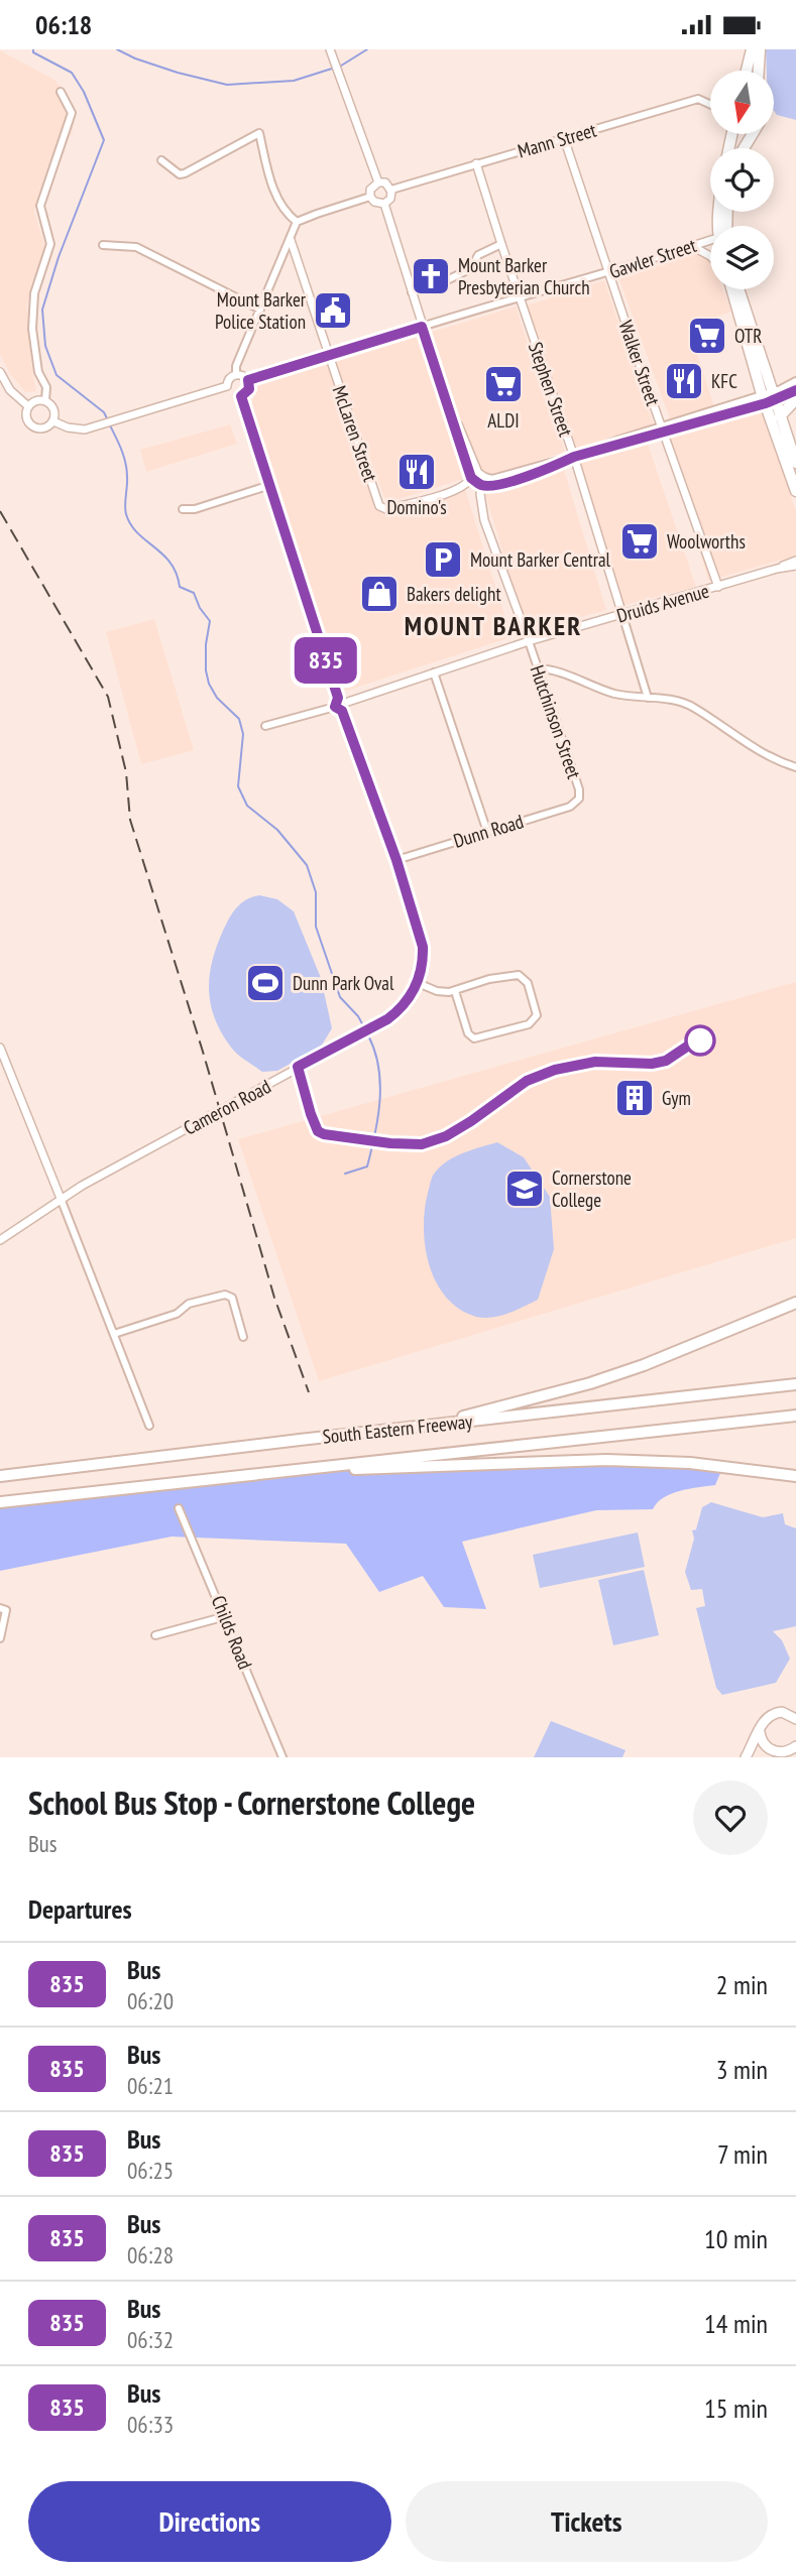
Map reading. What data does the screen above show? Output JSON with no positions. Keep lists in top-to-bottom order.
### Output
{
  "streets": {
    "highway": ["South Eastern Freeway"],
    "street": [
      "Mann Street",
      "Gawler Street",
      "Walker Street",
      "Stephen Street",
      "McLaren Street",
      "Druids Avenue",
      "Hutchinson Street",
      "Dunn Road",
      "Cameron Road",
      "Childs Road"
    ]
  },
  "crossings": [
    ["Mann Street", "Walker Street"],
    ["Mann Street", "Stephen Street"],
    ["Mann Street", "Hutchinson Street"],
    ["Gawler Street", "Walker Street"],
    ["Gawler Street", "Stephen Street"],
    ["Gawler Street", "McLaren Street"],
    ["Gawler Street", "Hutchinson Street"],
    ["Walker Street", "Druids Avenue"],
    ["Stephen Street", "Druids Avenue"],
    ["McLaren Street", "Hutchinson Street"],
    ["Druids Avenue", "Hutchinson Street"],
    ["Druids Avenue", "Cameron Road"],
    ["Hutchinson Street", "Dunn Road"],
    ["Dunn Road", "Cameron Road"]
  ],
  "districts": ["MOUNT BARKER"],
  "places": {
    "church": ["Mount Barker Presbyterian Church"],
    "public building": ["Mount Barker Police Station"],
    "supermarket": ["OTR", "ALDI", "Woolworths"],
    "restaurant": ["KFC", "Domino's"],
    "parking": ["Mount Barker Central"],
    "shop": ["Bakers delight"],
    "sports": ["Dunn Park Oval"],
    "building": ["Gym"],
    "school or university": ["Cornerstone College"]
  },
  "lines": ["bus line 835"],
  "north": "bottom",
  "page": {
    "status": "06:18",
    "on_map": "835",
    "heading": [
      ["School Bus Stop - Cornerstone College", "Bus"],
      "Departures"
    ],
    "list": [
      {
        "mark": "835",
        "name": "Bus",
        "note": "06:20",
        "value": "2 min"
      },
      {
        "mark": "835",
        "name": "Bus",
        "note": "06:21",
        "value": "3 min"
      },
      {
        "mark": "835",
        "name": "Bus",
        "note": "06:25",
        "value": "7 min"
      },
      {
        "mark": "835",
        "name": "Bus",
        "note": "06:28",
        "value": "10 min"
      },
      {
        "mark": "835",
        "name": "Bus",
        "note": "06:32",
        "value": "14 min"
      },
      {
        "mark": "835",
        "name": "Bus",
        "note": "06:33",
        "value": "15 min"
      }
    ],
    "buttons": ["Directions", "Tickets"]
  }
}
